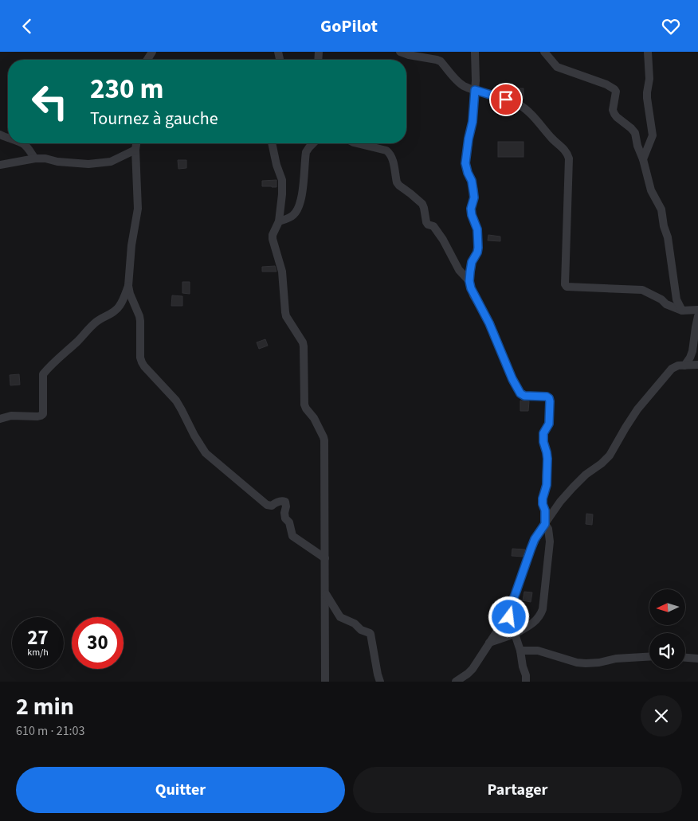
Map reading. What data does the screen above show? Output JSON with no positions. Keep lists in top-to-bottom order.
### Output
{
  "north": "left",
  "page": {
    "header": "GoPilot",
    "turn": ["230 m", "Tournez à gauche"],
    "speed": "27 km/h",
    "limit": "30",
    "heading": ["2 min", "610 m · 21:03"],
    "buttons": ["Quitter", "Partager"]
  }
}
